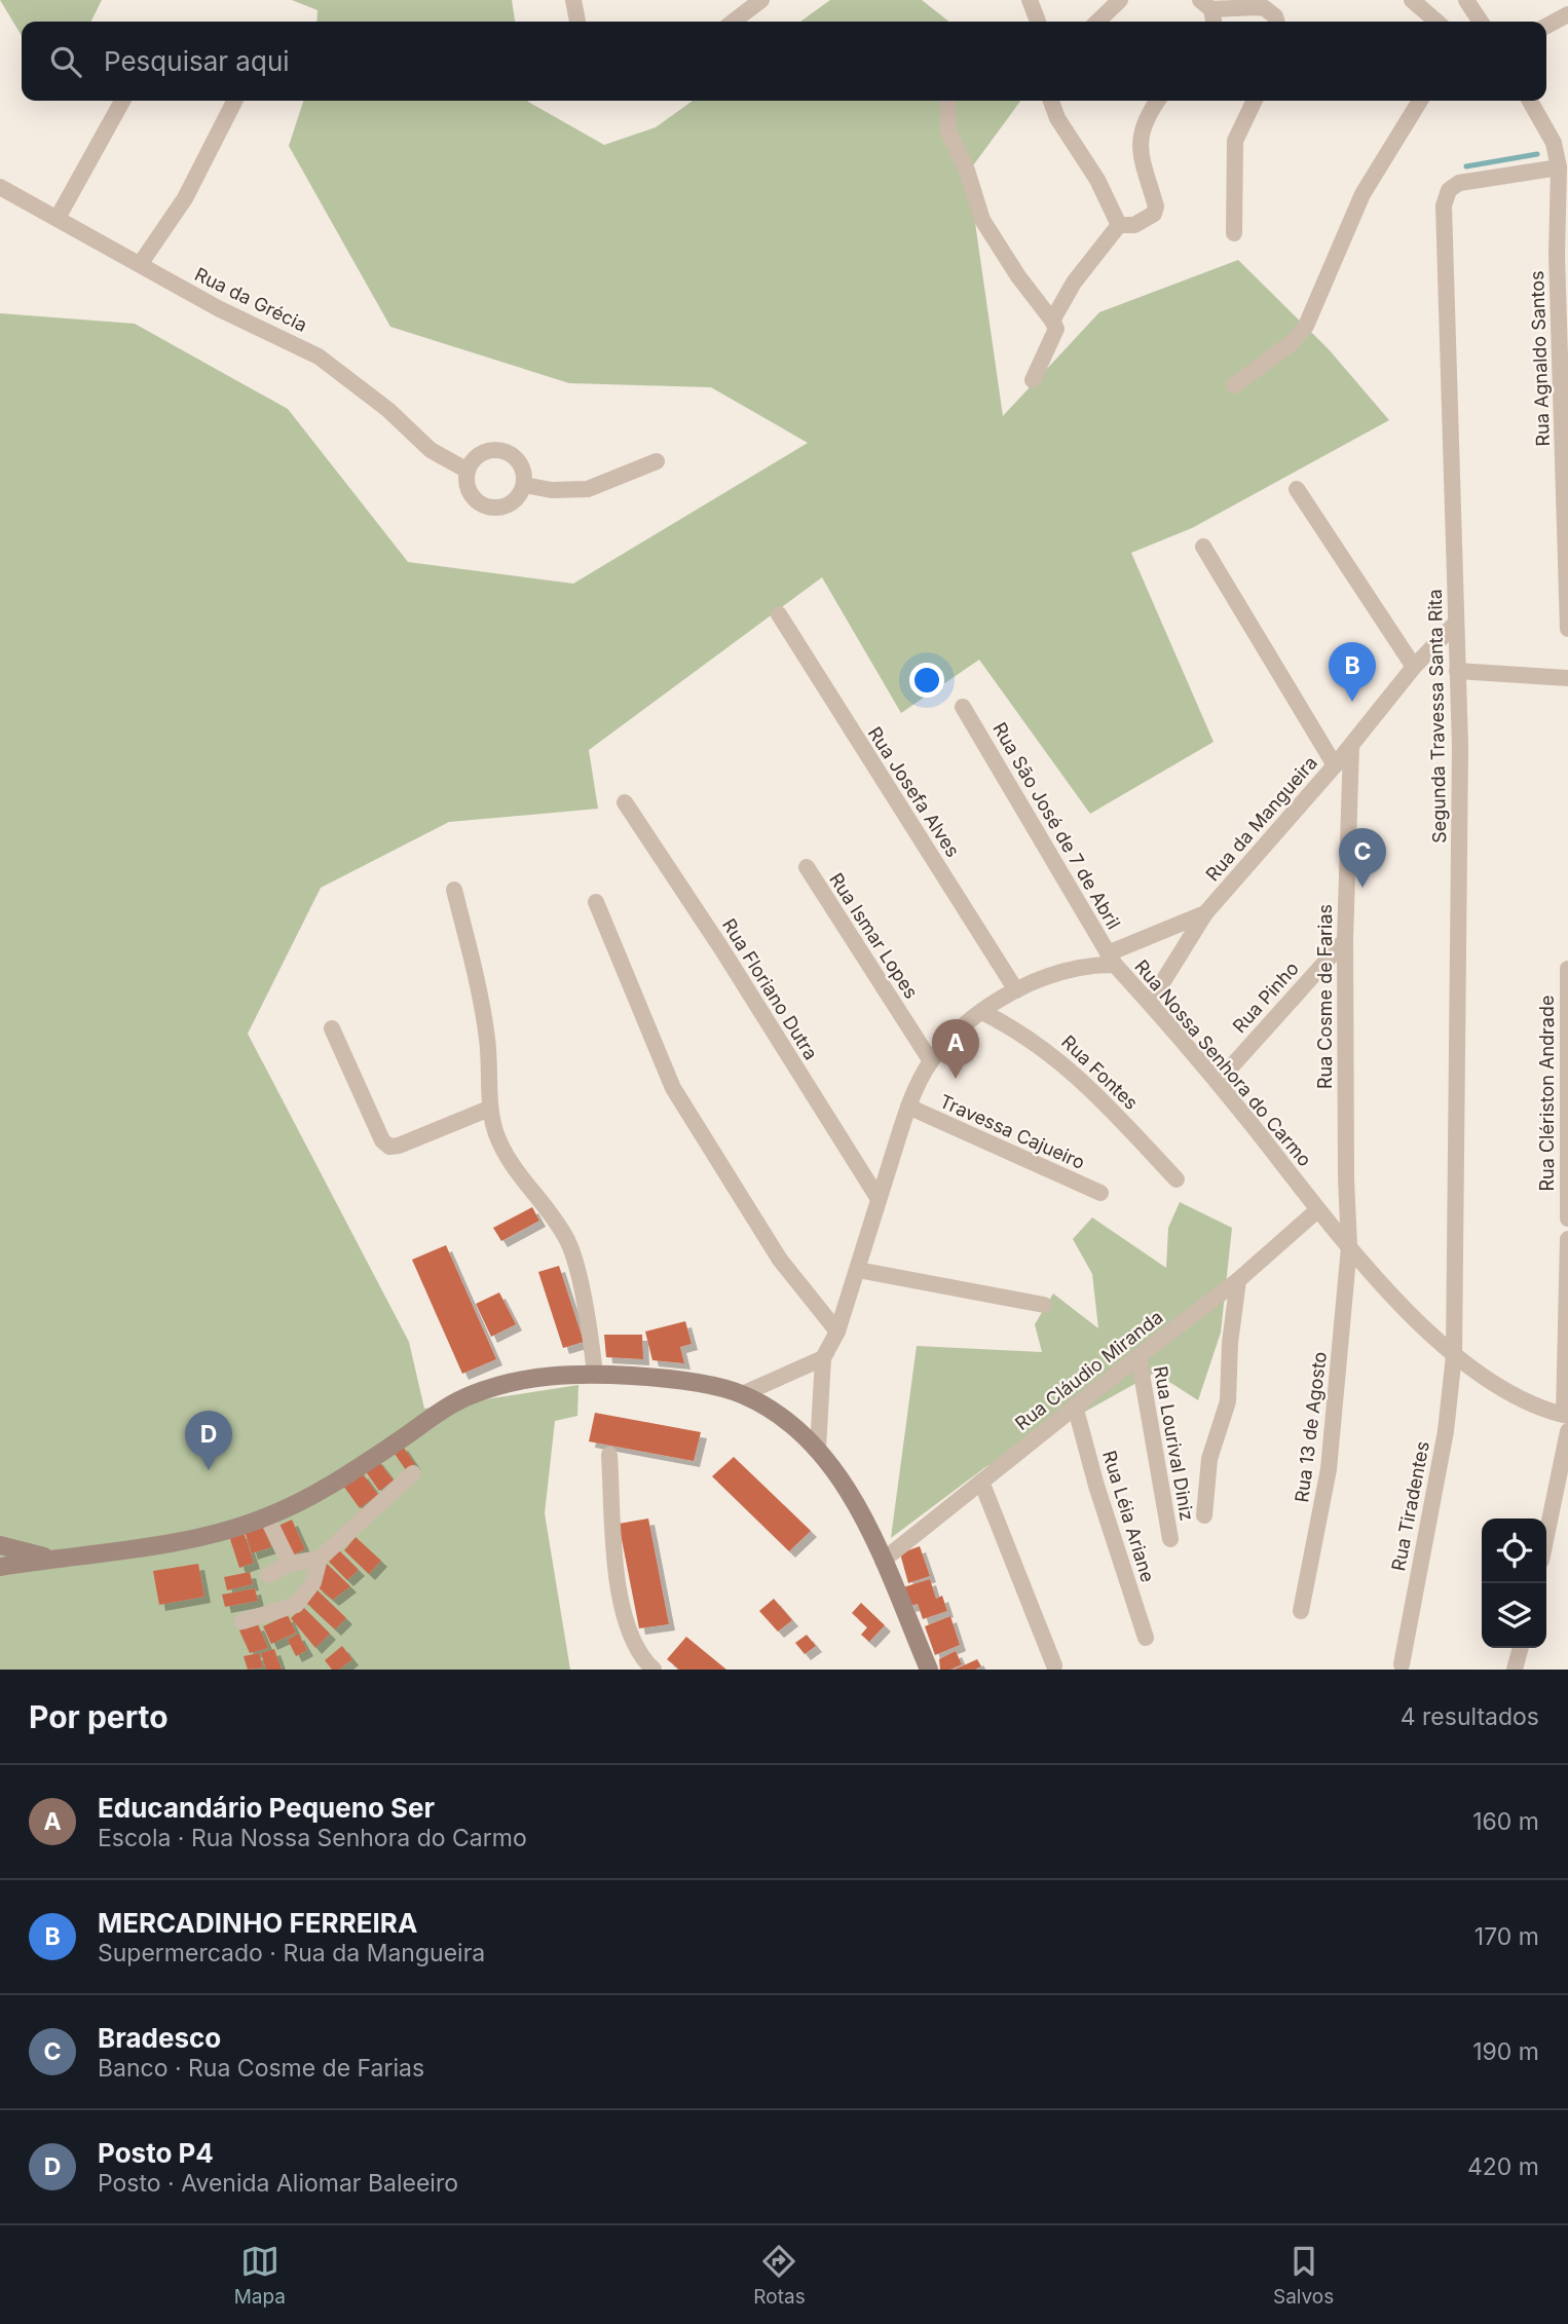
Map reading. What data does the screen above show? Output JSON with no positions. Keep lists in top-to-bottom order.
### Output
{
  "streets": {
    "street": [
      "Rua da Grécia",
      "Rua Agnaldo Santos",
      "Segunda Travessa Santa Rita",
      "Rua Josefa Alves",
      "Rua da Mangueira",
      "Rua São José de 7 de Abril",
      "Rua Ismar Lopes",
      "Rua Floriano Dutra",
      "Rua Cosme de Farias",
      "Rua Pinho",
      "Rua Nossa Senhora do Carmo",
      "Rua Fontes",
      "Rua Clériston Andrade",
      "Travessa Cajueiro",
      "Rua Cláudio Miranda",
      "Rua 13 de Agosto",
      "Rua Lourival Diniz",
      "Rua Tiradentes",
      "Rua Léia Ariane"
    ]
  },
  "crossings": [
    ["Rua Agnaldo Santos", "Segunda Travessa Santa Rita"],
    ["Segunda Travessa Santa Rita", "Rua da Mangueira"],
    ["Segunda Travessa Santa Rita", "Rua Nossa Senhora do Carmo"],
    ["Segunda Travessa Santa Rita", "Rua Tiradentes"],
    ["Rua Josefa Alves", "Rua Nossa Senhora do Carmo"],
    ["Rua da Mangueira", "Rua Cosme de Farias"],
    ["Rua da Mangueira", "Rua Nossa Senhora do Carmo"],
    ["Rua São José de 7 de Abril", "Rua Nossa Senhora do Carmo"],
    ["Rua Ismar Lopes", "Rua Nossa Senhora do Carmo"],
    ["Rua Floriano Dutra", "Rua Nossa Senhora do Carmo"],
    ["Rua Cosme de Farias", "Rua Pinho"],
    ["Rua Cosme de Farias", "Rua Nossa Senhora do Carmo"],
    ["Rua Cosme de Farias", "Rua 13 de Agosto"],
    ["Rua Pinho", "Rua Nossa Senhora do Carmo"],
    ["Rua Nossa Senhora do Carmo", "Rua Fontes"],
    ["Rua Nossa Senhora do Carmo", "Travessa Cajueiro"],
    ["Rua Nossa Senhora do Carmo", "Rua Cláudio Miranda"],
    ["Rua Nossa Senhora do Carmo", "Rua 13 de Agosto"],
    ["Rua Nossa Senhora do Carmo", "Rua Tiradentes"],
    ["Rua Cláudio Miranda", "Rua Lourival Diniz"],
    ["Rua Cláudio Miranda", "Rua Léia Ariane"]
  ],
  "page": {
    "search": "Pesquisar aqui",
    "pins": [
      "B",
      "C",
      "A",
      "D"
    ],
    "heading": ["Por perto", "4 resultados"],
    "list": [
      {
        "mark": "A",
        "name": "Educandário Pequeno Ser",
        "note": "Escola · Rua Nossa Senhora do Carmo",
        "value": "160 m"
      },
      {
        "mark": "B",
        "name": "MERCADINHO FERREIRA",
        "note": "Supermercado · Rua da Mangueira",
        "value": "170 m"
      },
      {
        "mark": "C",
        "name": "Bradesco",
        "note": "Banco · Rua Cosme de Farias",
        "value": "190 m"
      },
      {
        "mark": "D",
        "name": "Posto P4",
        "note": "Posto · Avenida Aliomar Baleeiro",
        "value": "420 m"
      }
    ],
    "nav": ["Mapa", "Rotas", "Salvos"]
  }
}
